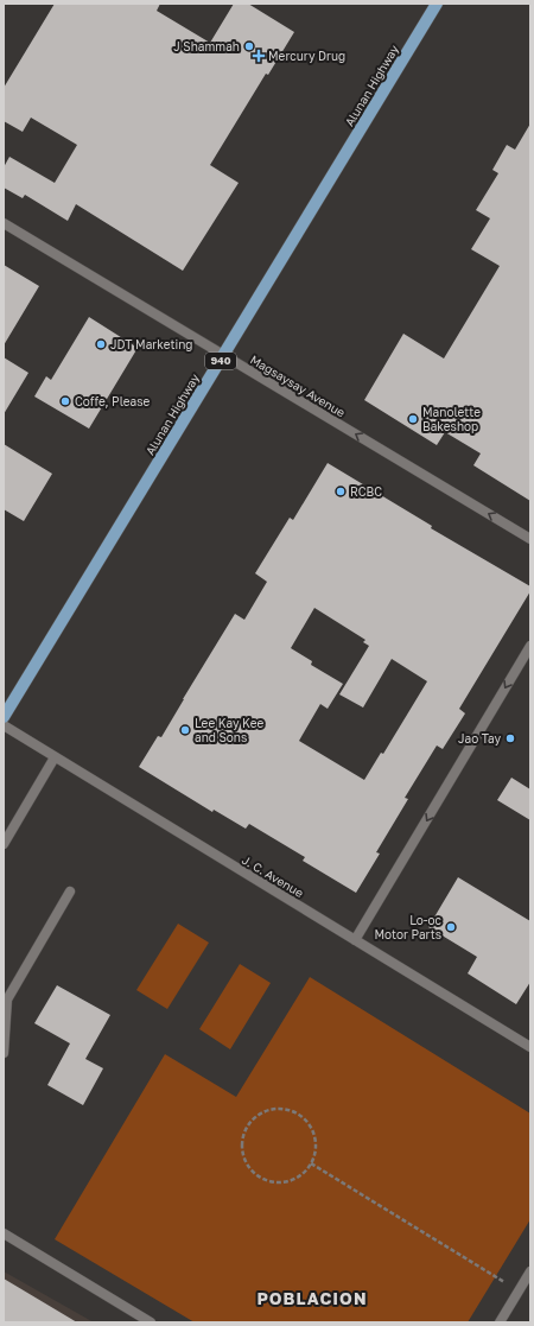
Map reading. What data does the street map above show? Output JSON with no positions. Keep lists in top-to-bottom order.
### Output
{
  "streets": {
    "main road": ["Alunan Highway", "940"],
    "street": ["Magsaysay Avenue", "J. C. Avenue"]
  },
  "crossings": [
    ["Alunan Highway", "Magsaysay Avenue"]
  ],
  "one_way": ["Magsaysay Avenue"],
  "districts": ["POBLACION"],
  "places": {
    "other": [
      "J Shammah",
      "JDT Marketing",
      "Coffe, Please",
      "Manolette Bakeshop",
      "RCBC",
      "Lee Kay Kee and Sons",
      "Jao Tay",
      "Lo-oc Motor Parts"
    ],
    "health": ["Mercury Drug"]
  }
}
